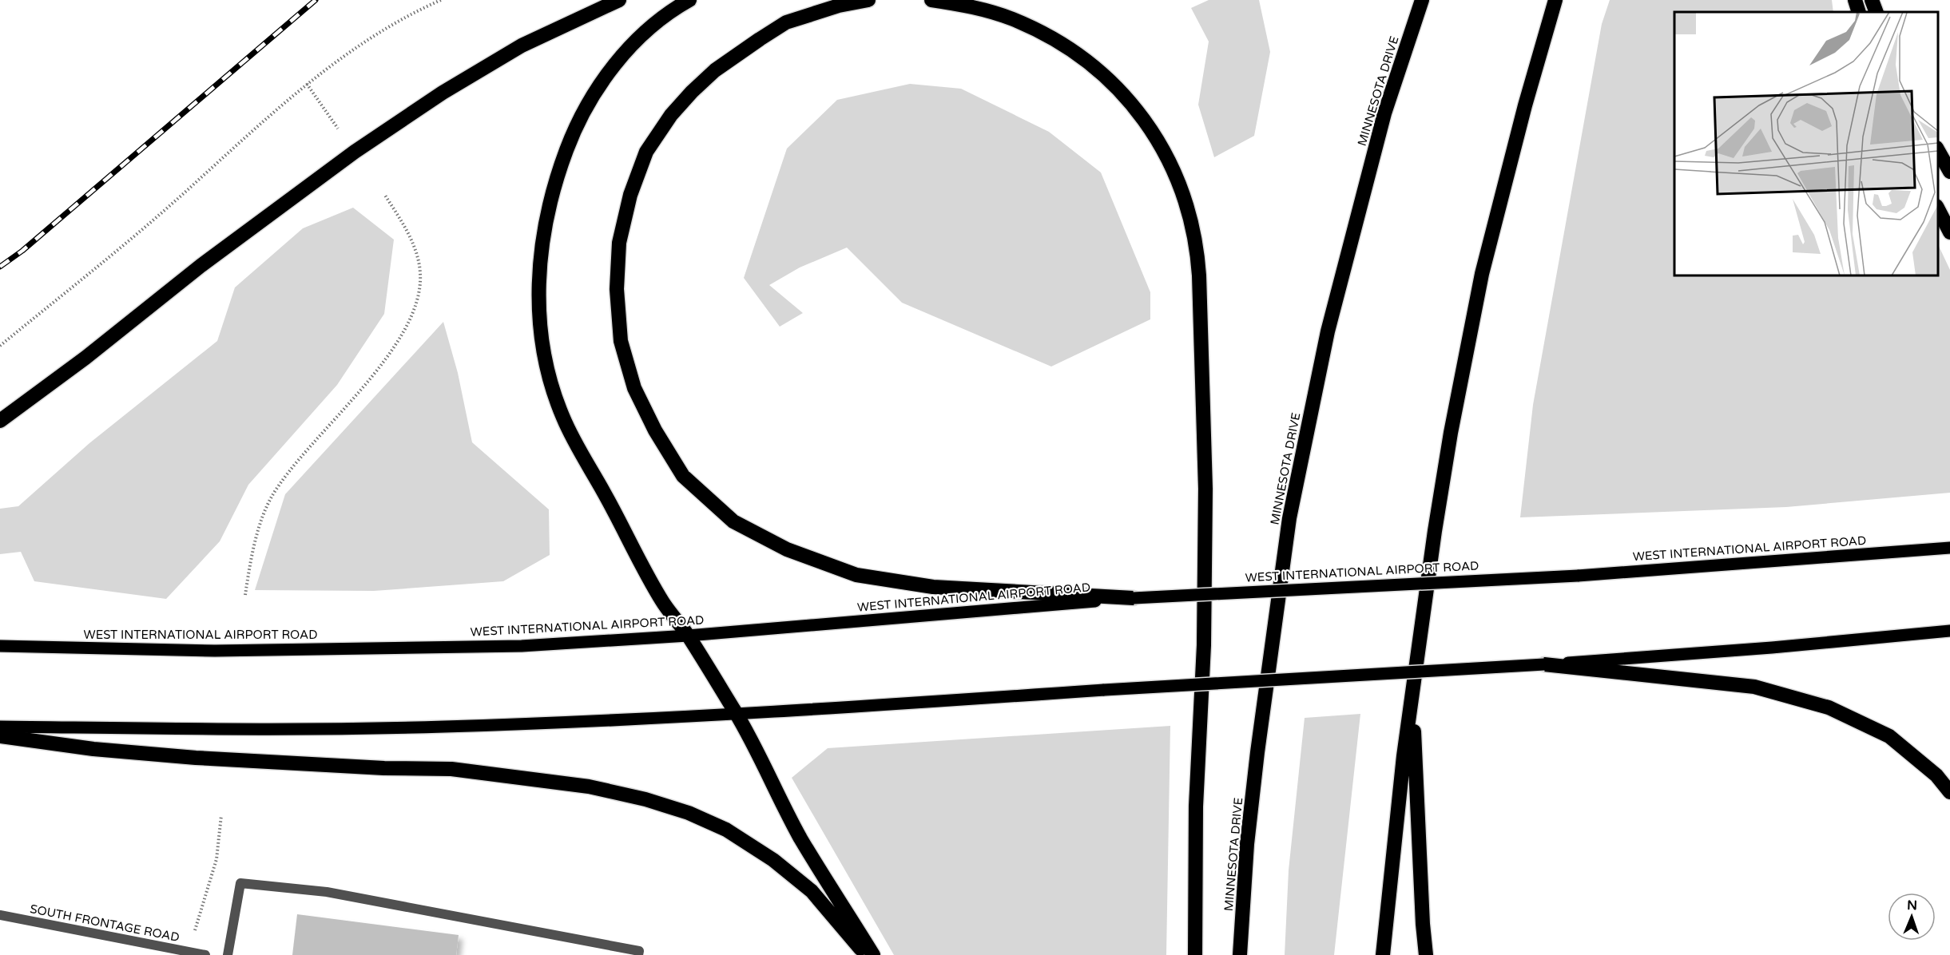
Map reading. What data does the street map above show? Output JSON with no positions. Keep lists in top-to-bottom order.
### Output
{
  "streets": {
    "highway": ["MINNESOTA DRIVE"],
    "main road": ["WEST INTERNATIONAL AIRPORT ROAD"],
    "street": ["SOUTH FRONTAGE ROAD"]
  },
  "north": "top"
}
